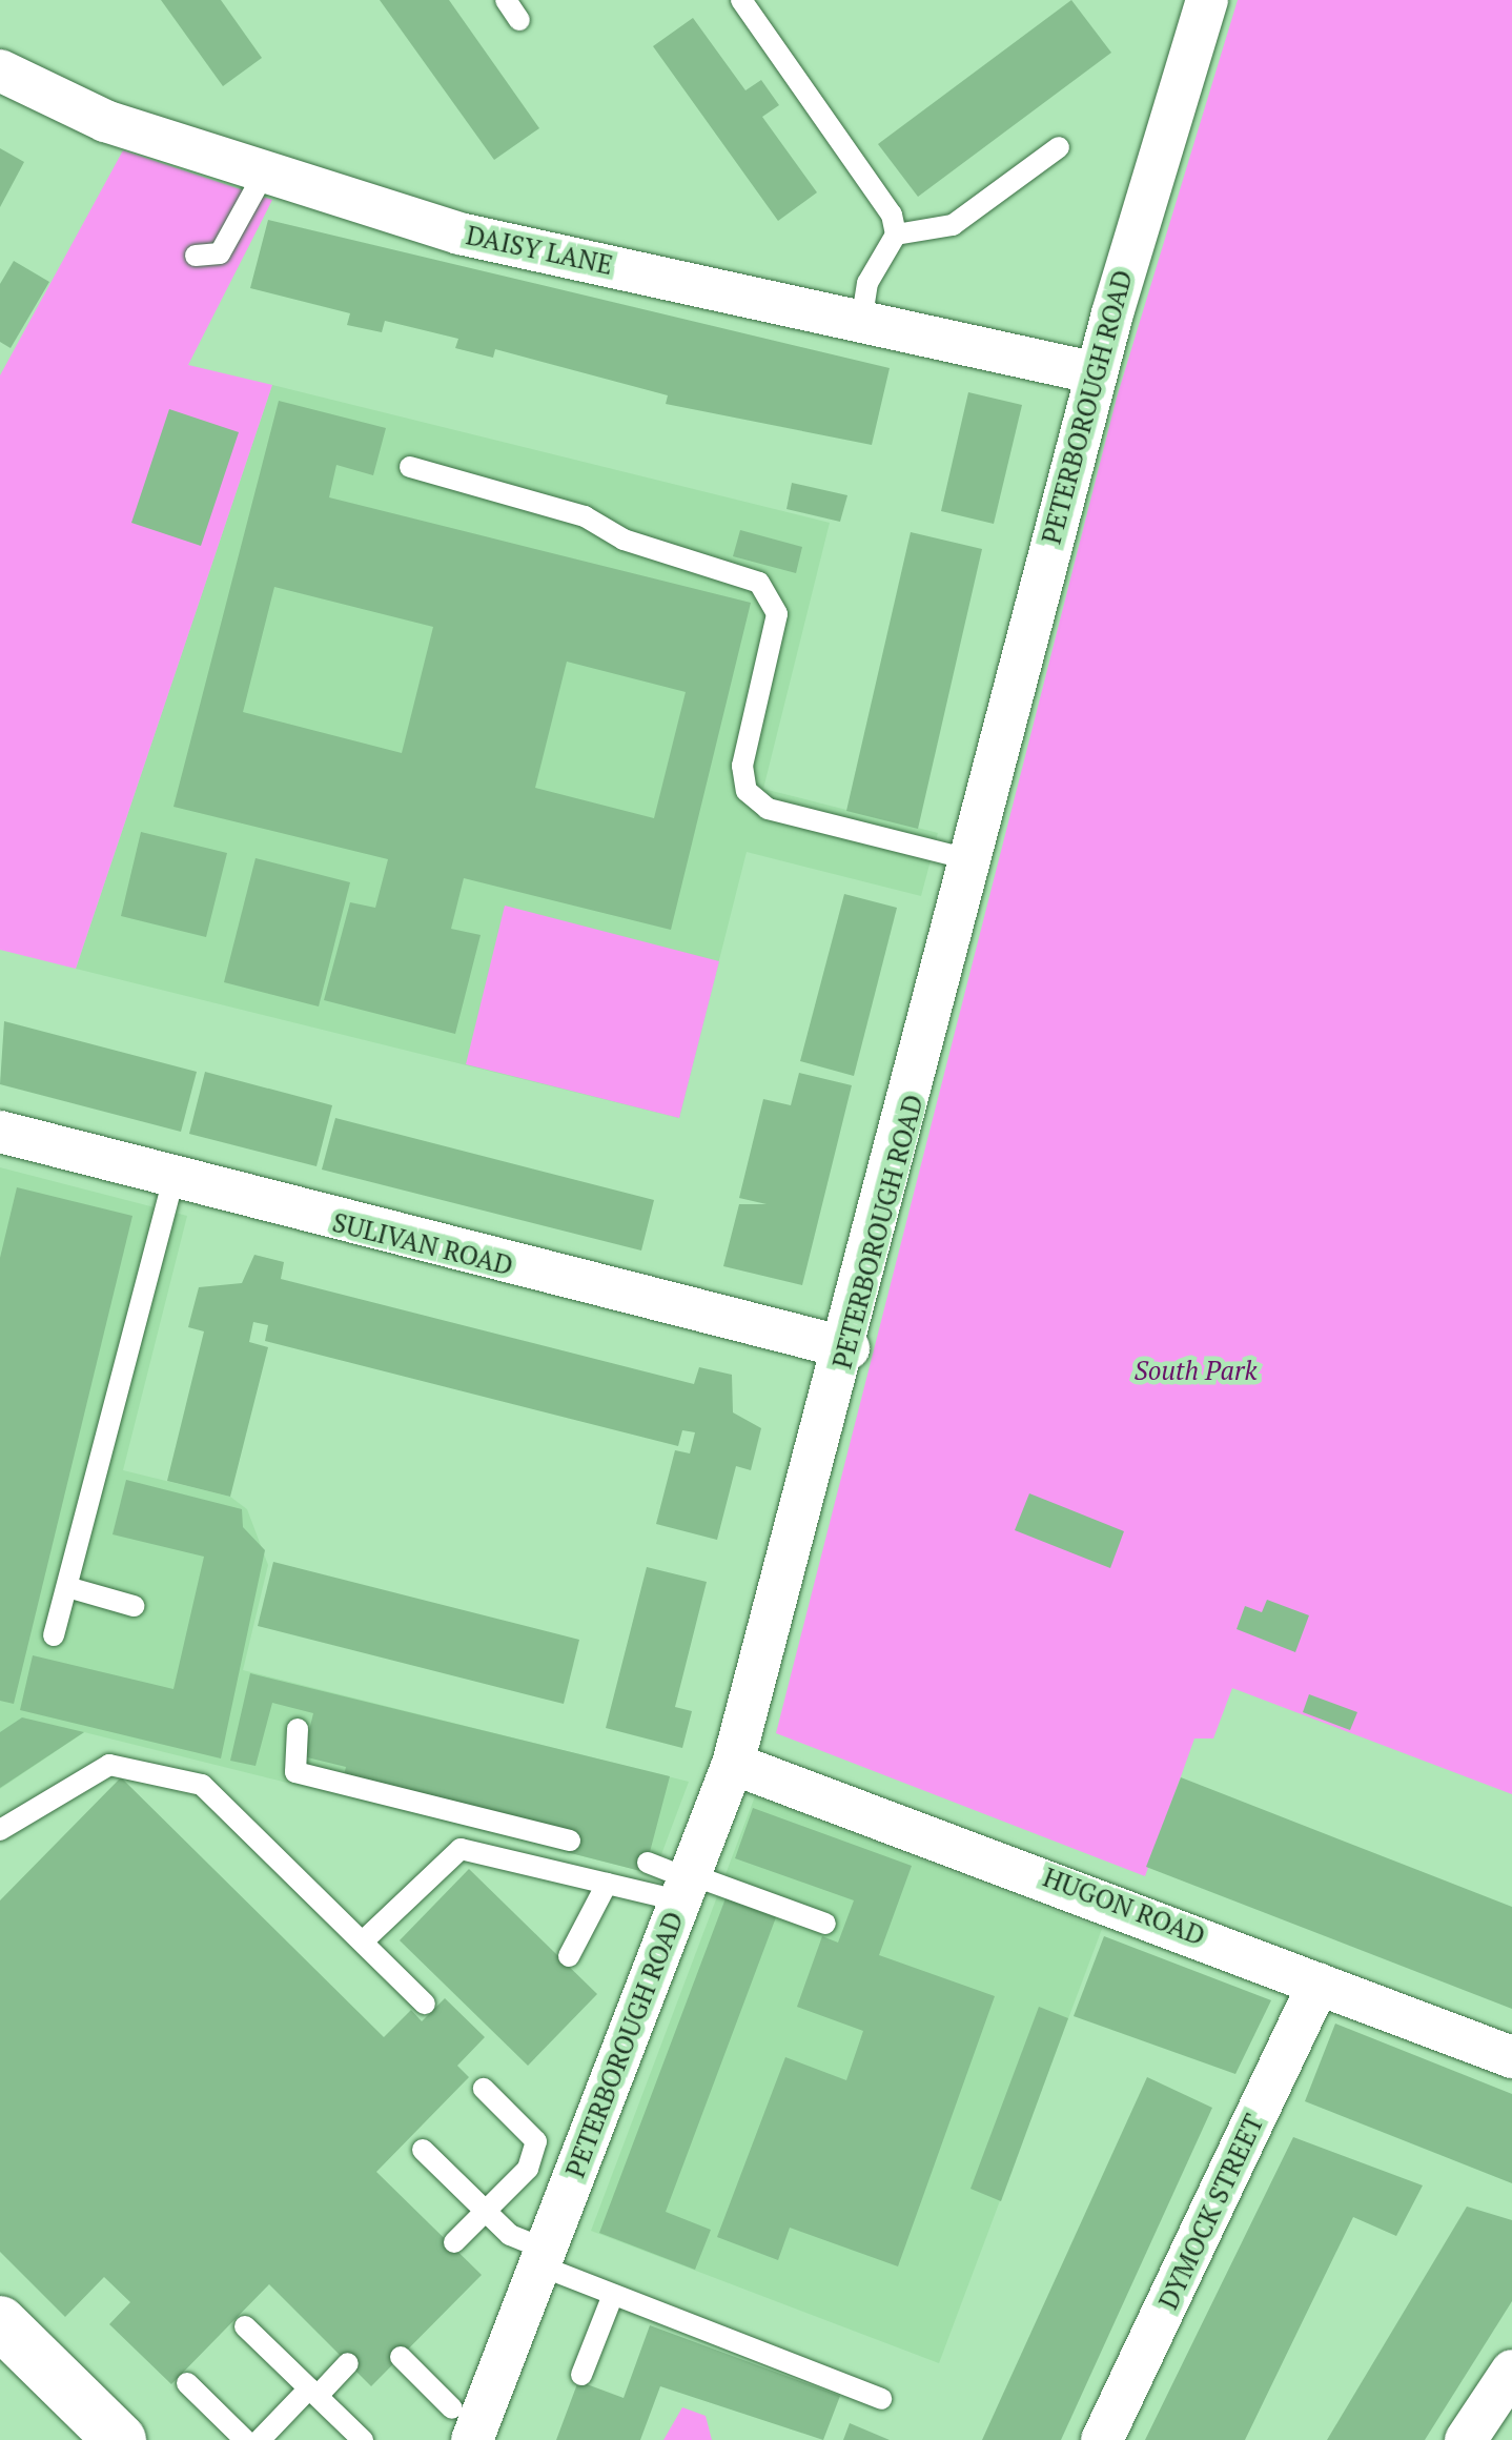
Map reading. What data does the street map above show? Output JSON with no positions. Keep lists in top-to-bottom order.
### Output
{
  "streets": {
    "street": [
      "DAISY LANE",
      "PETERBOROUGH ROAD",
      "SULIVAN ROAD",
      "HUGON ROAD",
      "DYMOCK STREET"
    ]
  },
  "crossings": [
    ["DAISY LANE", "PETERBOROUGH ROAD"],
    ["PETERBOROUGH ROAD", "SULIVAN ROAD"],
    ["PETERBOROUGH ROAD", "HUGON ROAD"],
    ["HUGON ROAD", "DYMOCK STREET"]
  ],
  "parks": ["South Park"]
}
